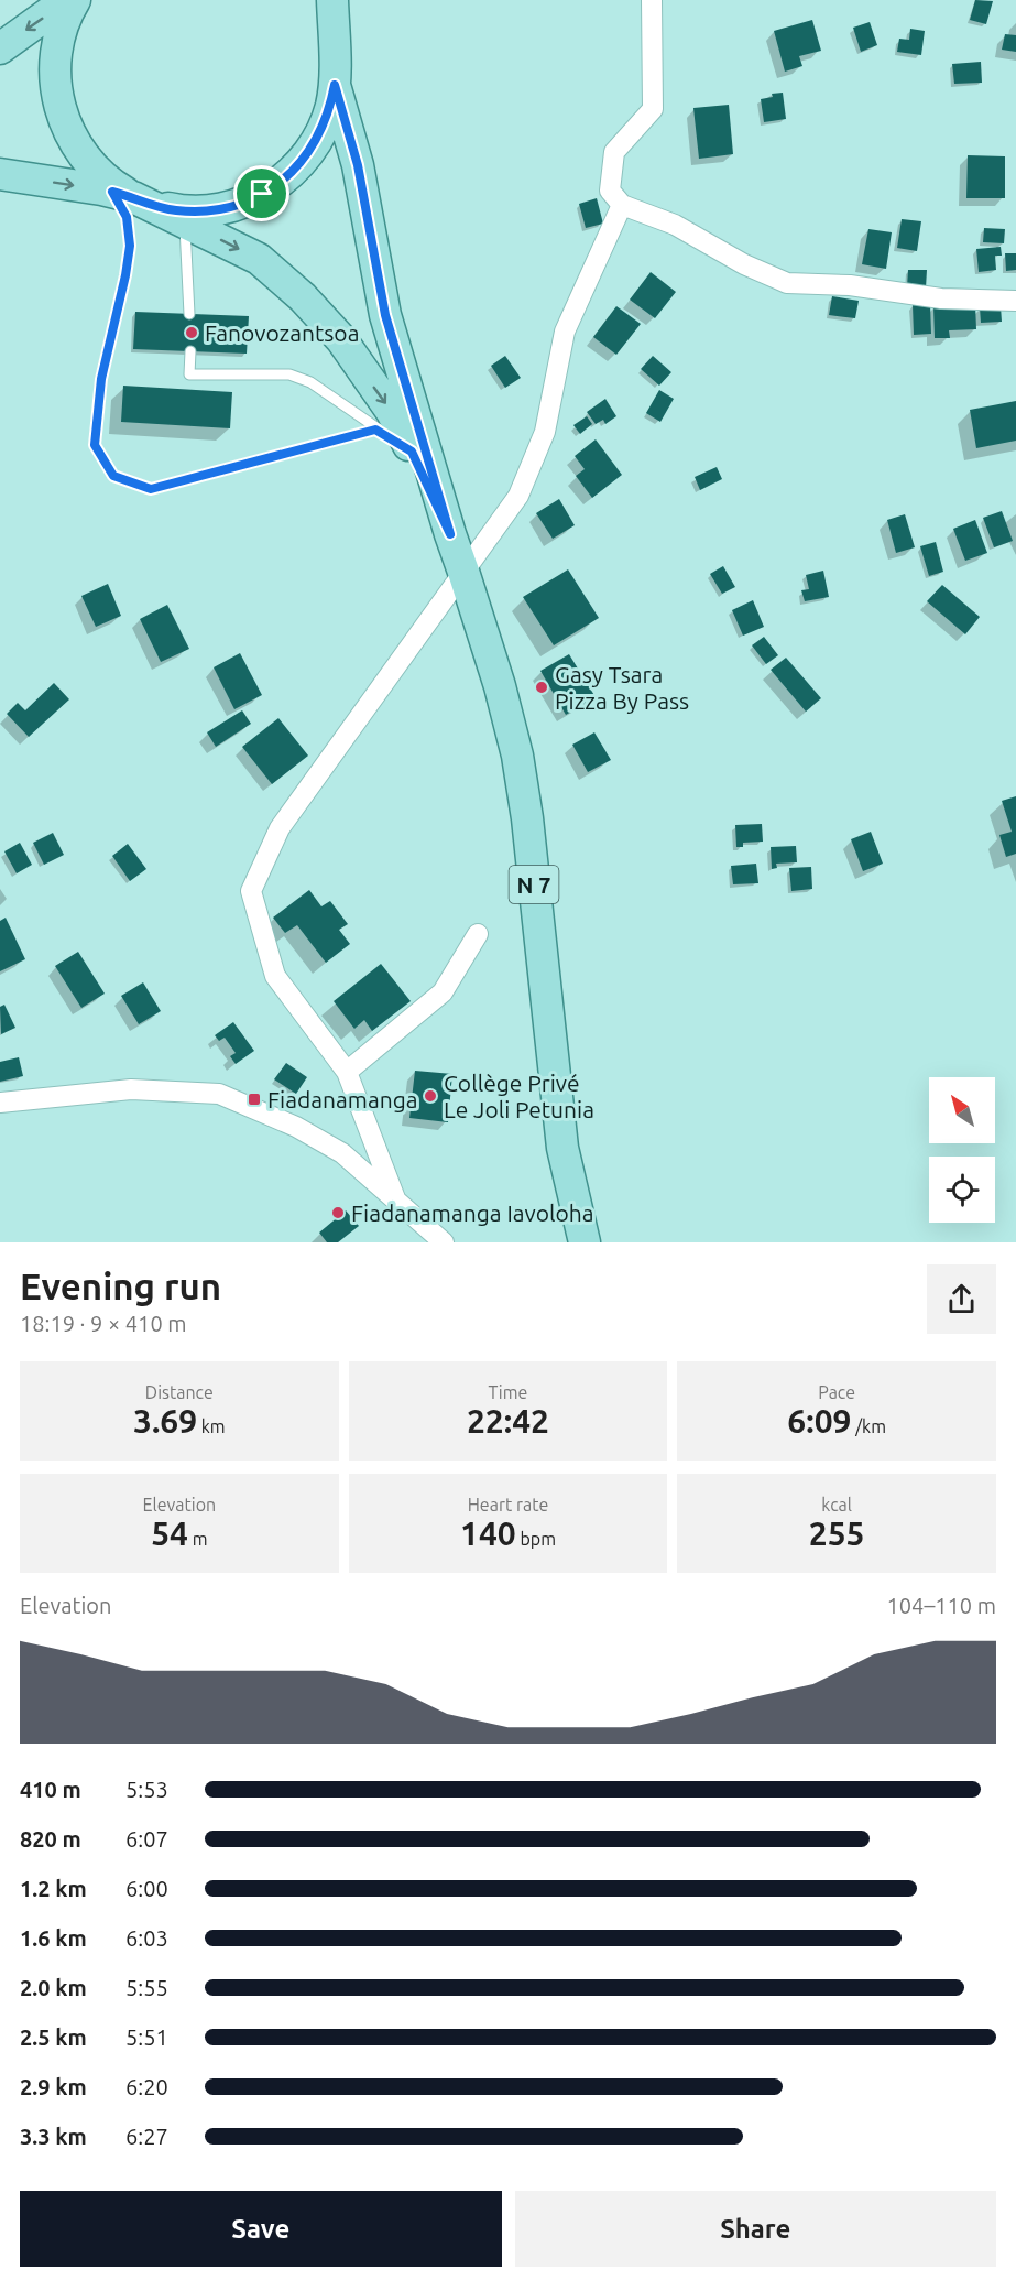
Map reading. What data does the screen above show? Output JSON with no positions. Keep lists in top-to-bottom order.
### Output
{
  "streets": {
    "main road": ["N 7"]
  },
  "places": {
    "other": [
      "Fanovozantsoa",
      "Gasy Tsara Pizza By Pass",
      "Collège Privé Le Joli Petunia",
      "Fiadanamanga Iavoloha"
    ],
    "transit": ["Fiadanamanga"]
  },
  "north": "top left",
  "page": {
    "heading": ["Evening run", "18:19 · 9 × 410 m"],
    "stats": [
      ["Distance", "3.69 km"],
      ["Time", "22:42"],
      ["Pace", "6:09 /km"],
      ["Elevation", "54 m"],
      ["Heart rate", "140 bpm"],
      ["kcal", "255"]
    ],
    "chart": ["Elevation", "104–110 m"],
    "list": [
      {
        "name": "410 m",
        "note": "5:53"
      },
      {
        "name": "820 m",
        "note": "6:07"
      },
      {
        "name": "1.2 km",
        "note": "6:00"
      },
      {
        "name": "1.6 km",
        "note": "6:03"
      },
      {
        "name": "2.0 km",
        "note": "5:55"
      },
      {
        "name": "2.5 km",
        "note": "5:51"
      },
      {
        "name": "2.9 km",
        "note": "6:20"
      },
      {
        "name": "3.3 km",
        "note": "6:27"
      }
    ],
    "buttons": ["Save", "Share"]
  }
}
